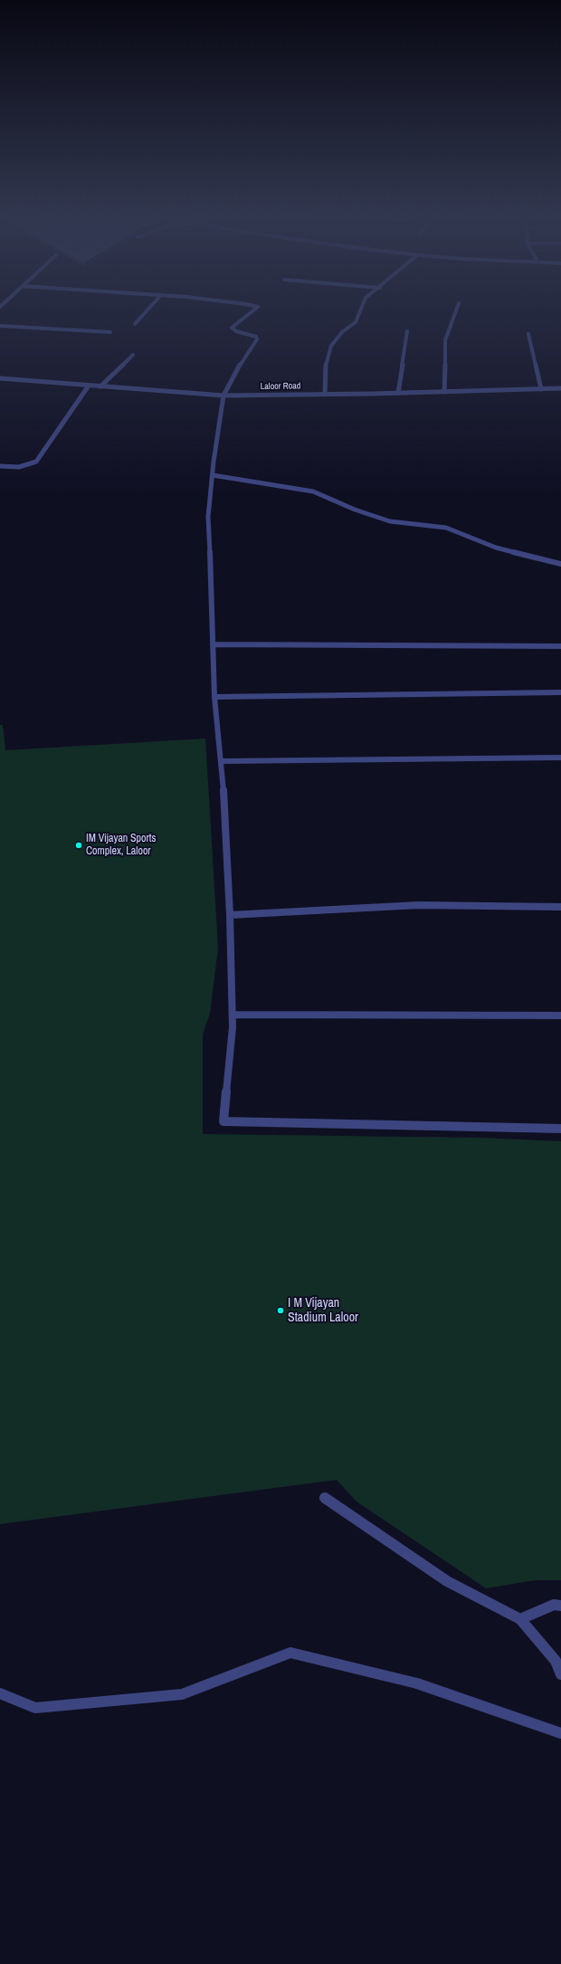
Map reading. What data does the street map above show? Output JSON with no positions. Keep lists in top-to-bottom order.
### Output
{
  "streets": {
    "street": ["Laloor Road"]
  },
  "places": ["IM Vijayan Sports Complex, Laloor", "I M Vijayan Stadium Laloor"]
}
